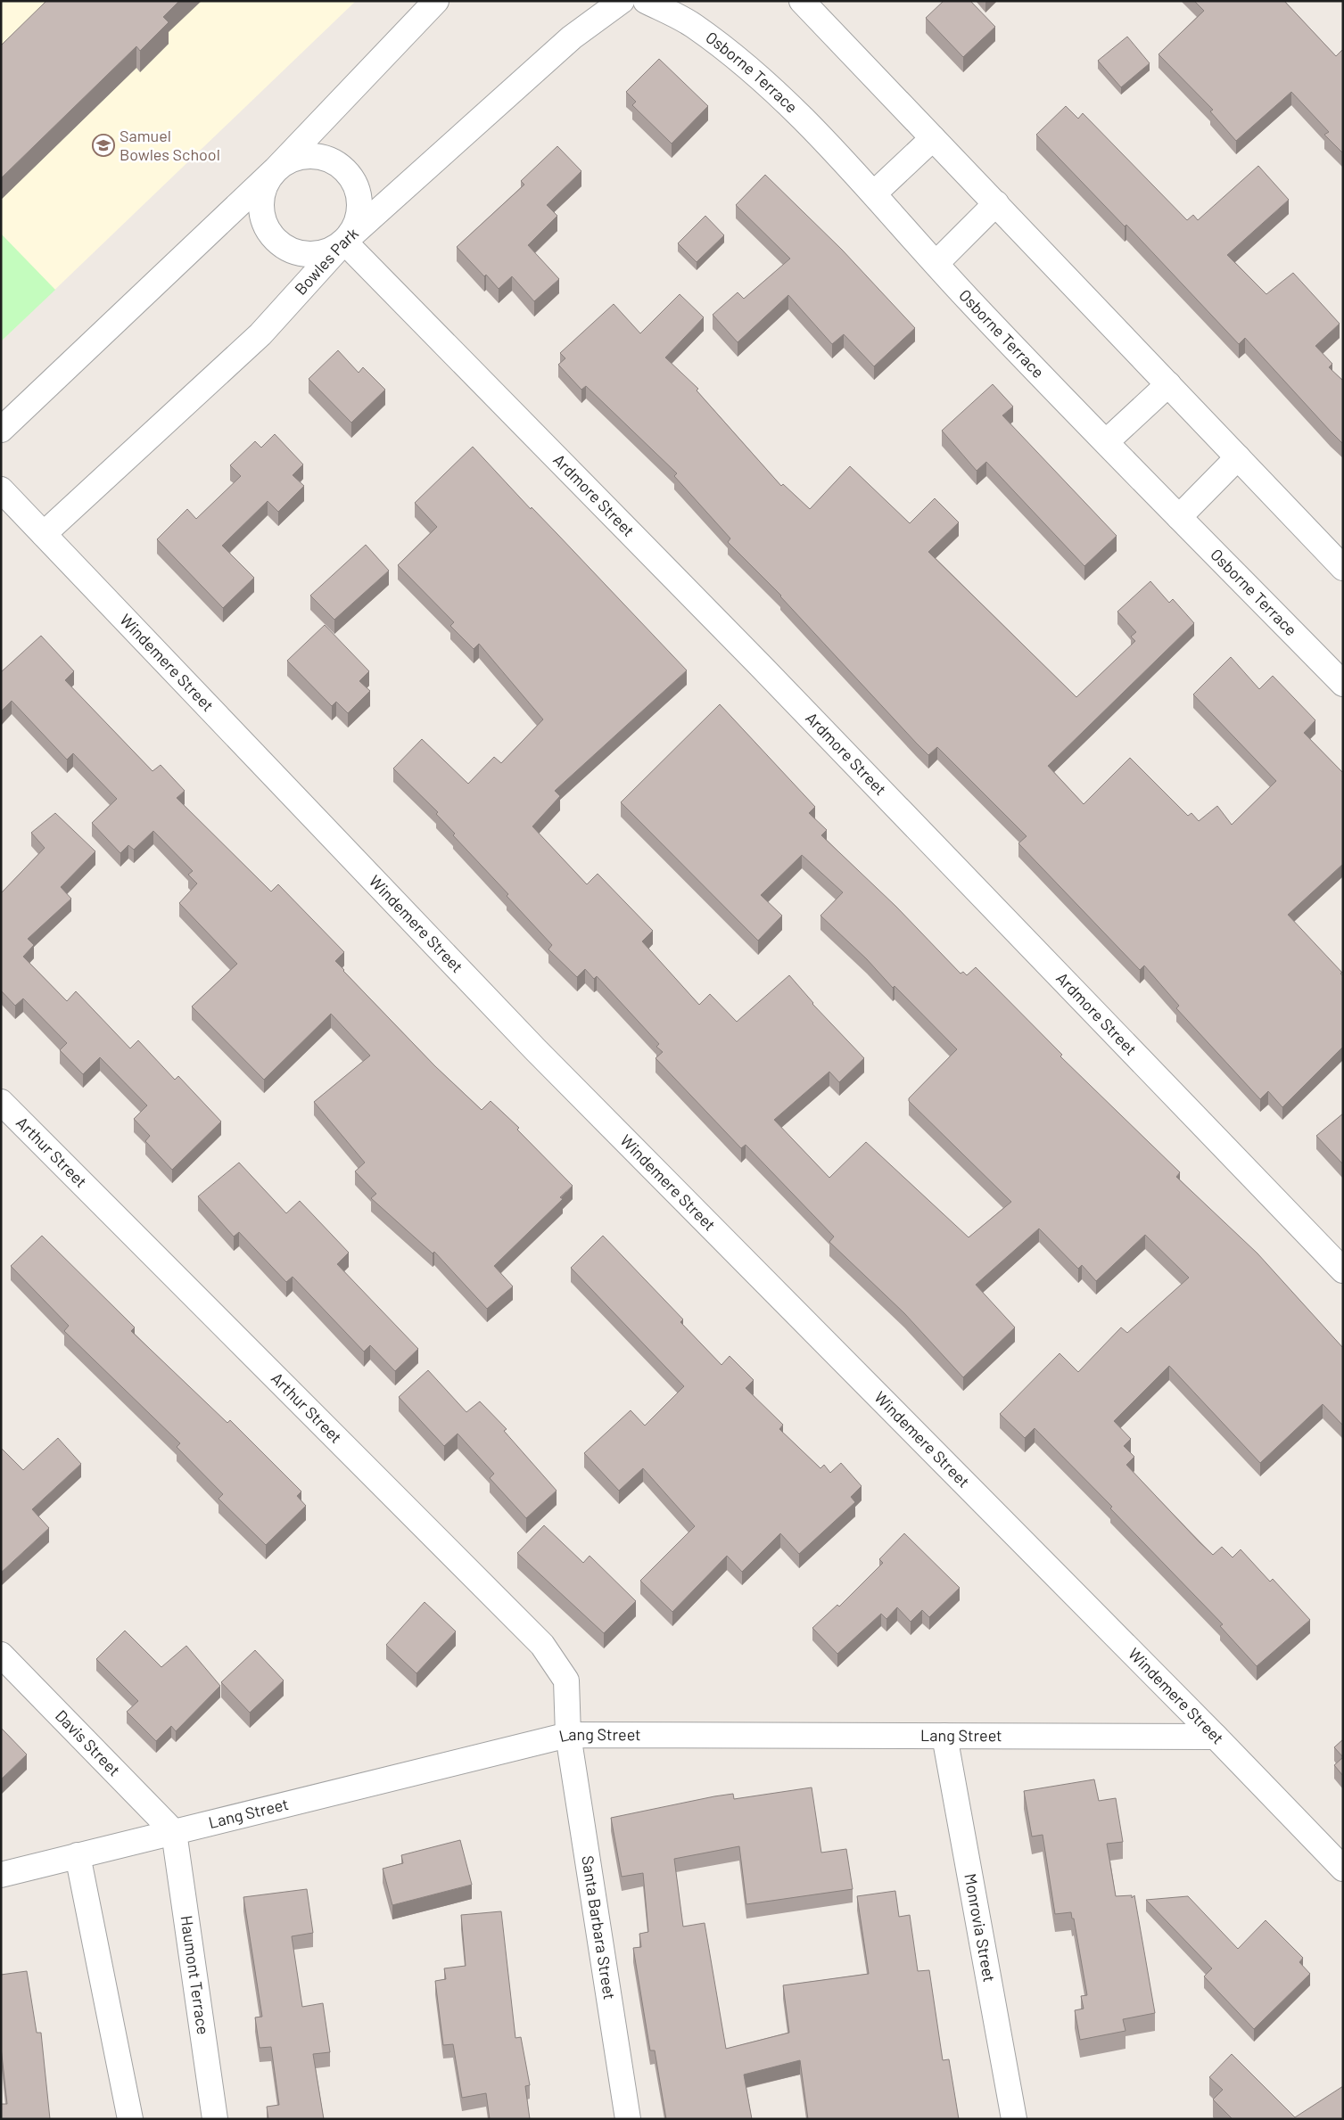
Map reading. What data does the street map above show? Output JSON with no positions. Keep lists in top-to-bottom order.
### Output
{
  "streets": {
    "street": [
      "Osborne Terrace",
      "Bowles Park",
      "Ardmore Street",
      "Windemere Street",
      "Arthur Street",
      "Lang Street",
      "Davis Street",
      "Santa Barbara Street",
      "Monrovia Street",
      "Haumont Terrace"
    ]
  },
  "crossings": [
    ["Bowles Park", "Ardmore Street"],
    ["Bowles Park", "Windemere Street"],
    ["Windemere Street", "Lang Street"],
    ["Arthur Street", "Lang Street"],
    ["Arthur Street", "Santa Barbara Street"],
    ["Lang Street", "Davis Street"],
    ["Lang Street", "Santa Barbara Street"],
    ["Lang Street", "Monrovia Street"],
    ["Lang Street", "Haumont Terrace"],
    ["Davis Street", "Haumont Terrace"]
  ],
  "places": {
    "school or university": ["Samuel Bowles School"]
  }
}
